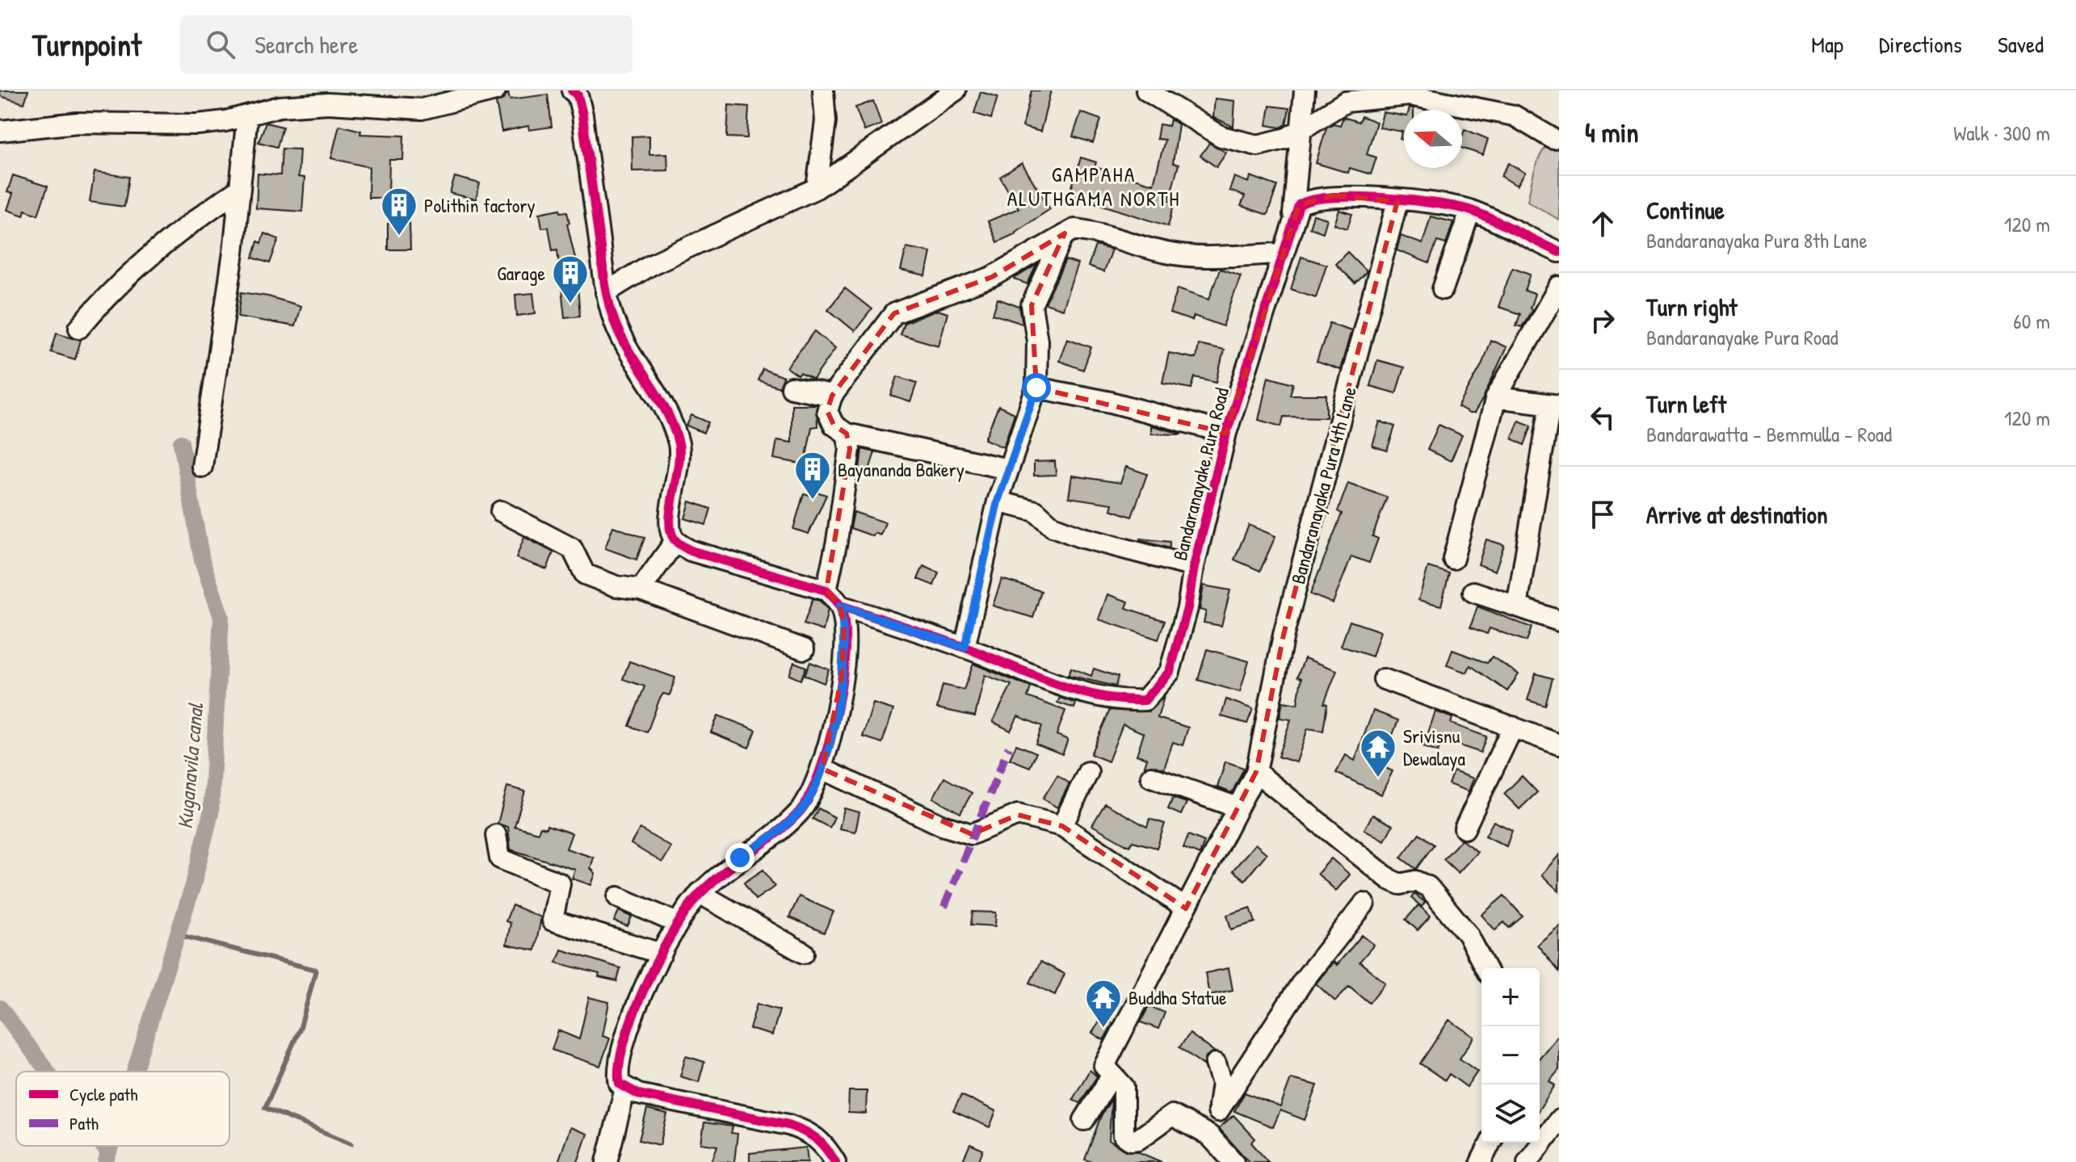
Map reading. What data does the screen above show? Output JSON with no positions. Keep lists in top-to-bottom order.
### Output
{
  "streets": {
    "street": ["Bandaranayake Pura Road", "Bandaranayaka Pura 4th Lane"]
  },
  "districts": ["GAMPAHA ALUTHGAMA NORTH"],
  "water": ["Kuganavila canal"],
  "places": {
    "building": ["Polithin factory", "Garage", "Bayananda Bakery"],
    "temple": ["Srivisnu Dewalaya", "Buddha Statue"]
  },
  "legend": ["Cycle path", "Path"],
  "north": "left",
  "page": {
    "header": "Turnpoint",
    "search": "Search here",
    "nav": ["Map", "Directions", "Saved"],
    "heading": ["4 min", "Walk · 300 m"],
    "list": [
      ["Continue", "Bandaranayaka Pura 8th Lane", "120 m"],
      ["Turn right", "Bandaranayake Pura Road", "60 m"],
      ["Turn left", "Bandarawatta - Bemmulla - Road", "120 m"],
      "Arrive at destination"
    ],
    "map_buttons": ["+", "−"]
  }
}
